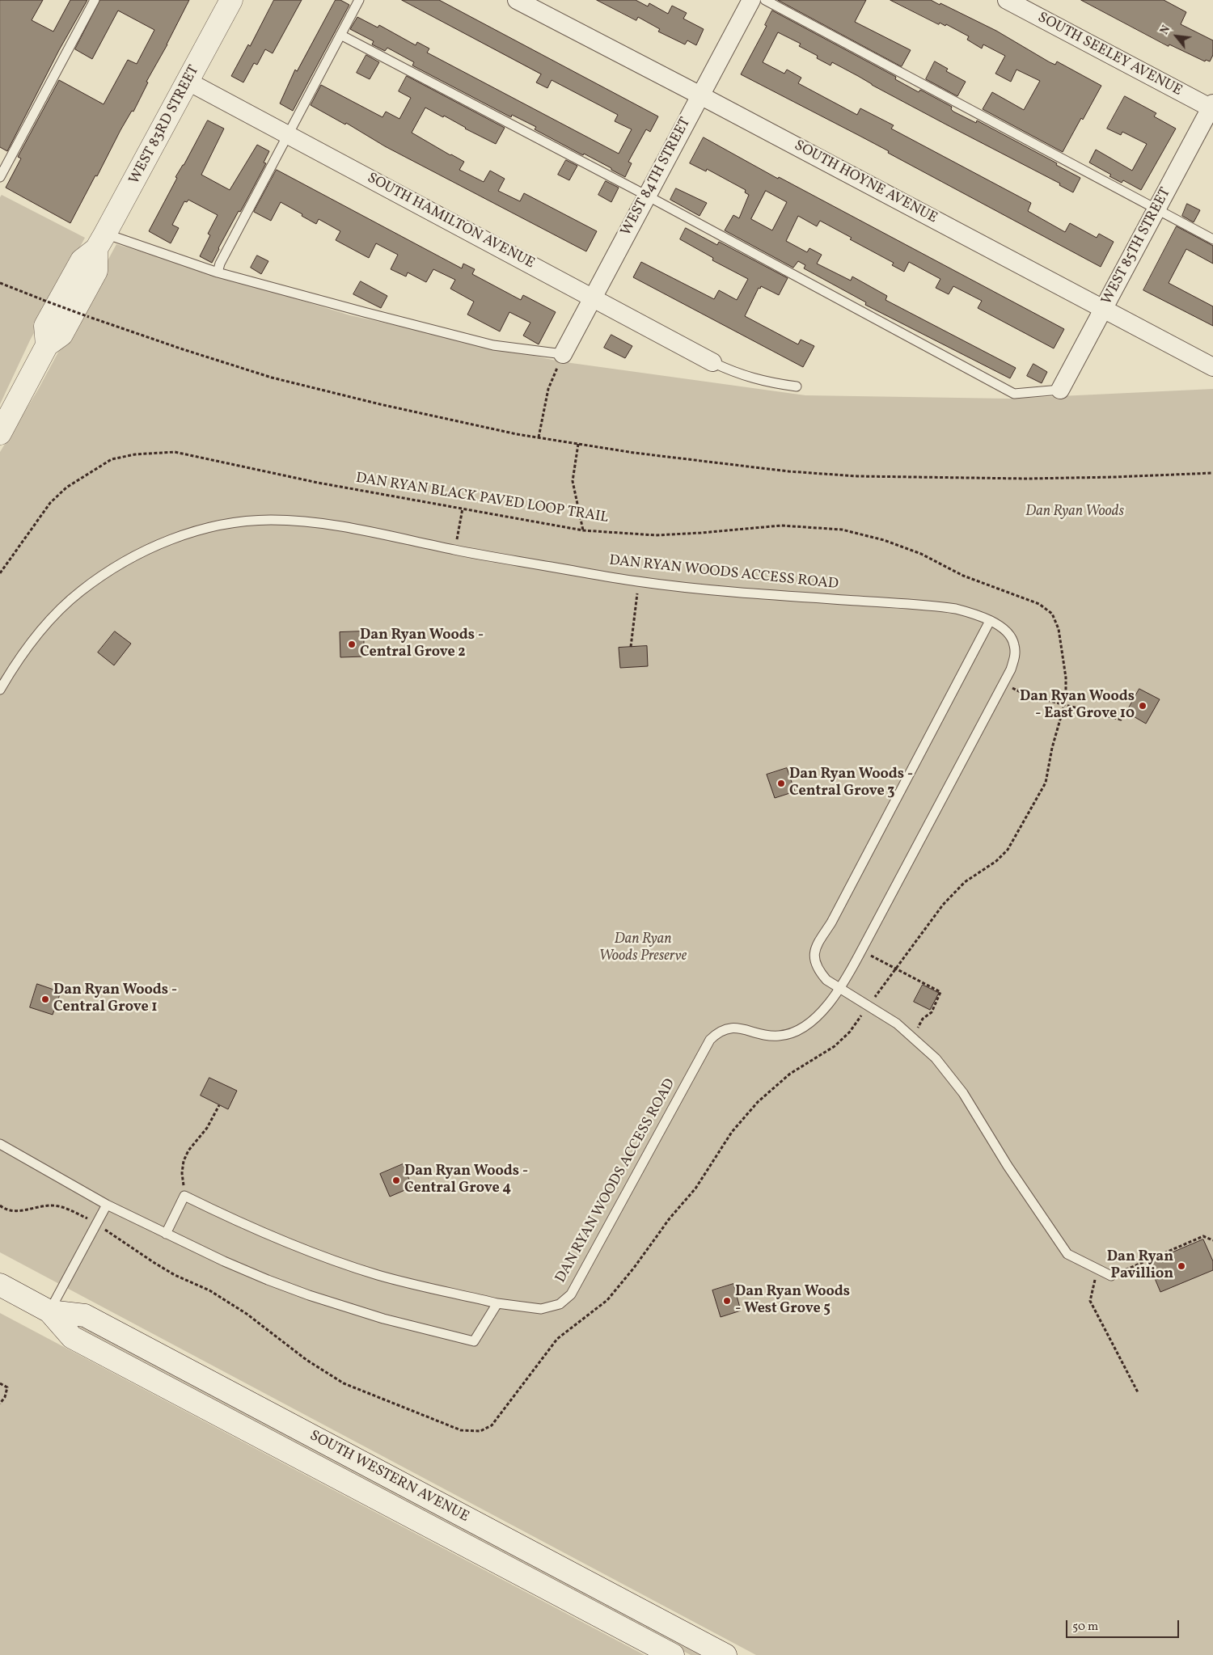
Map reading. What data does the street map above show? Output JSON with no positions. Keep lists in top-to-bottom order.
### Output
{
  "streets": {
    "main road": ["WEST 83RD STREET", "SOUTH WESTERN AVENUE"],
    "street": [
      "SOUTH SEELEY AVENUE",
      "WEST 84TH STREET",
      "SOUTH HOYNE AVENUE",
      "SOUTH HAMILTON AVENUE",
      "WEST 85TH STREET"
    ],
    "lane": ["DAN RYAN WOODS ACCESS ROAD"],
    "path": ["DAN RYAN BLACK PAVED LOOP TRAIL"]
  },
  "crossings": [
    ["SOUTH SEELEY AVENUE", "WEST 85TH STREET"],
    ["WEST 83RD STREET", "SOUTH HAMILTON AVENUE"],
    ["WEST 84TH STREET", "SOUTH HOYNE AVENUE"],
    ["WEST 84TH STREET", "SOUTH HAMILTON AVENUE"],
    ["SOUTH HOYNE AVENUE", "WEST 85TH STREET"]
  ],
  "parks": ["Dan Ryan Woods", "Dan Ryan Woods Preserve"],
  "places": [
    "Dan Ryan Woods - Central Grove 2",
    "Dan Ryan Woods - East Grove 10",
    "Dan Ryan Woods - Central Grove 3",
    "Dan Ryan Woods - Central Grove 1",
    "Dan Ryan Woods - Central Grove 4",
    "Dan Ryan Pavillion",
    "Dan Ryan Woods - West Grove 5"
  ],
  "scale_bar": "50 m",
  "north": "top left"
}
